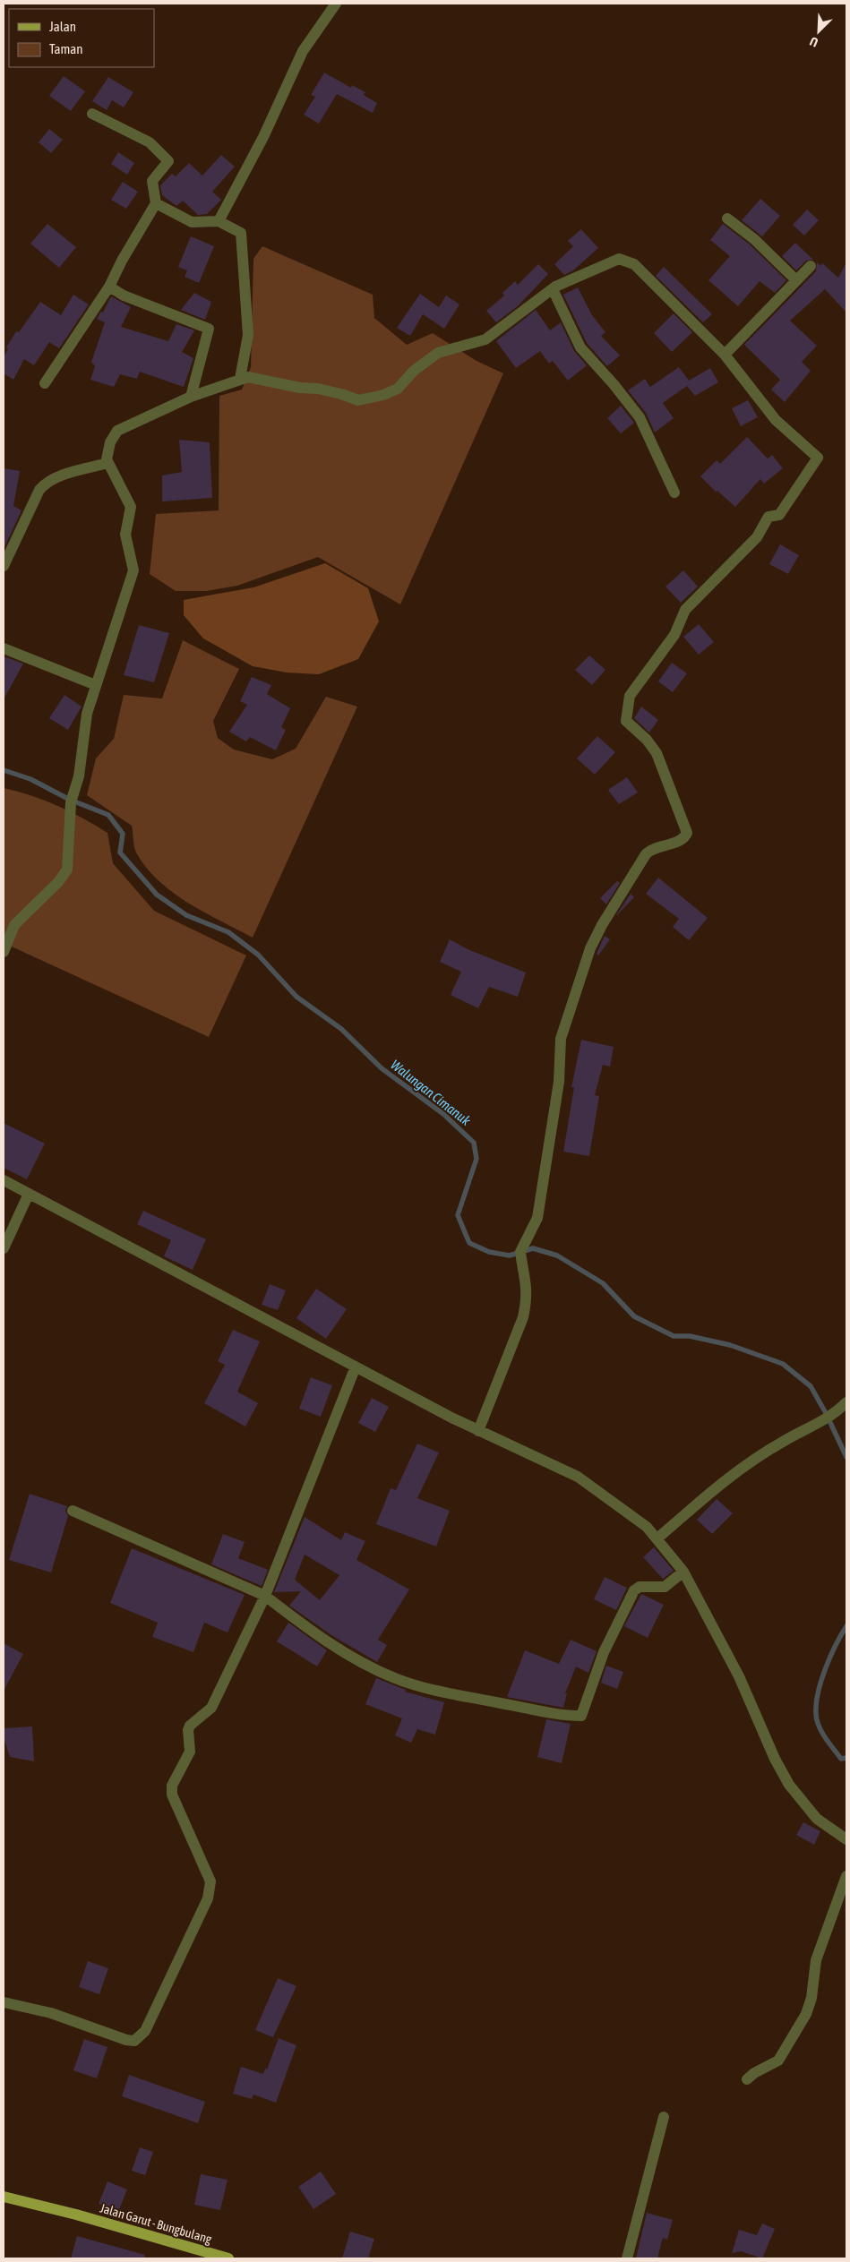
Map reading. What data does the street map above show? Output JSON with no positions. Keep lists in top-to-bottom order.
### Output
{
  "streets": {
    "main road": ["Jalan Garut - Bungbulang"]
  },
  "water": ["Walungan Cimanuk"],
  "legend": ["Jalan", "Taman"],
  "north": "bottom left"
}
